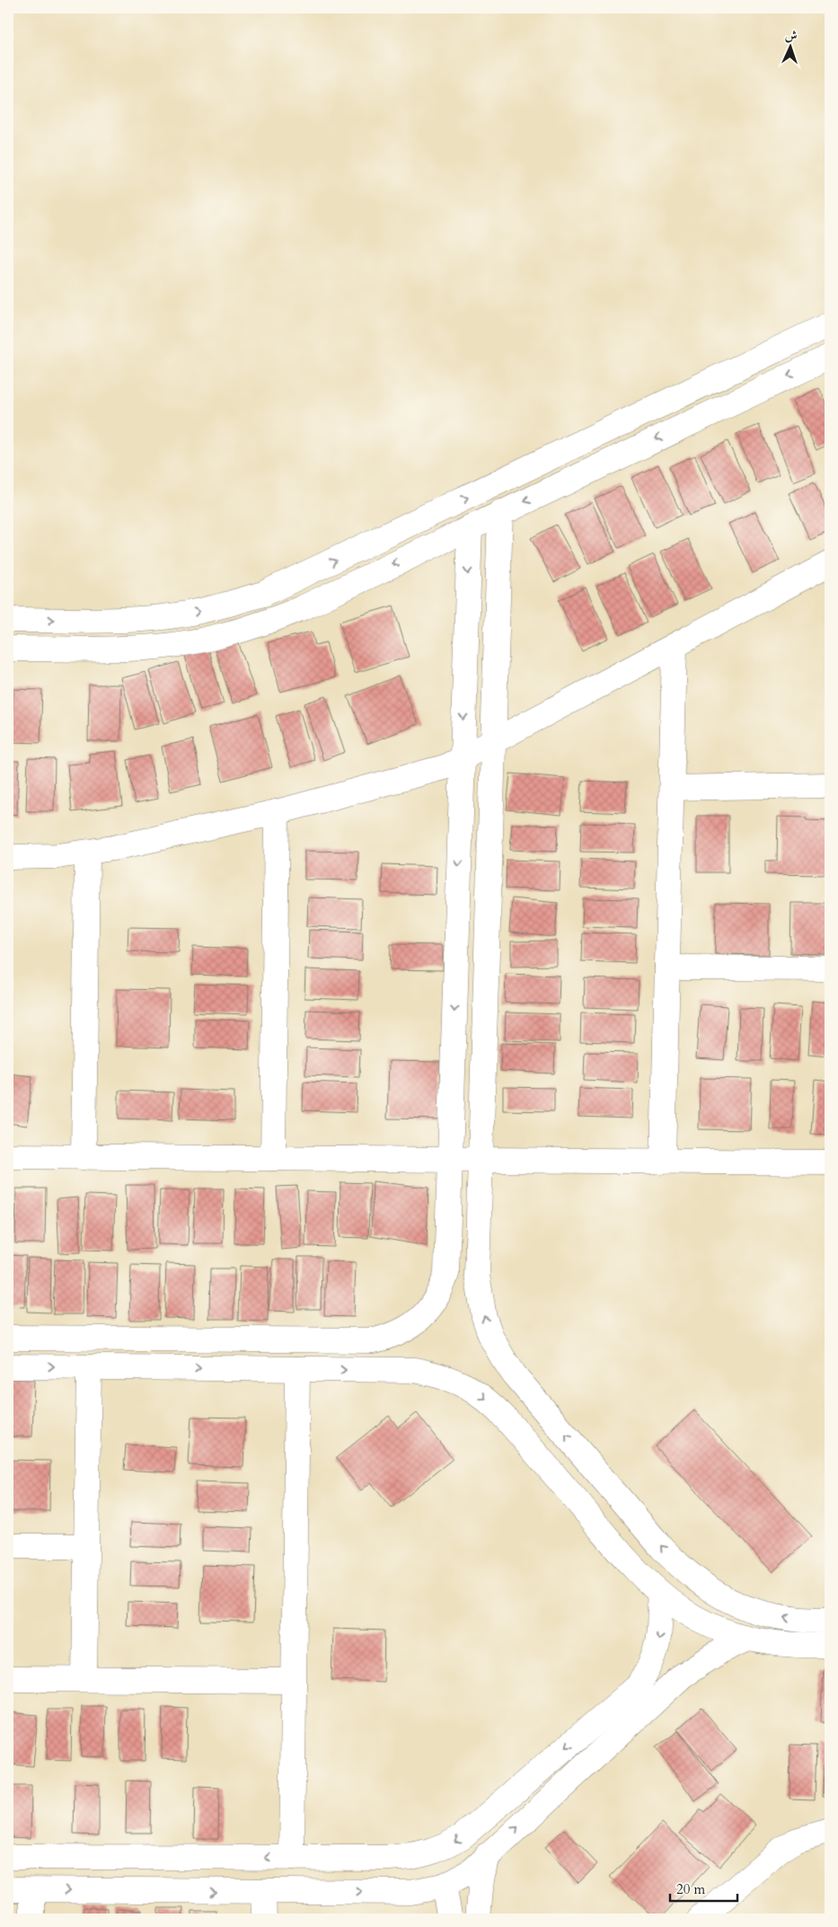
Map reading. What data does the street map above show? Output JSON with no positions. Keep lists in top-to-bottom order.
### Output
{
  "scale_bar": "20 m",
  "north": "top"
}
